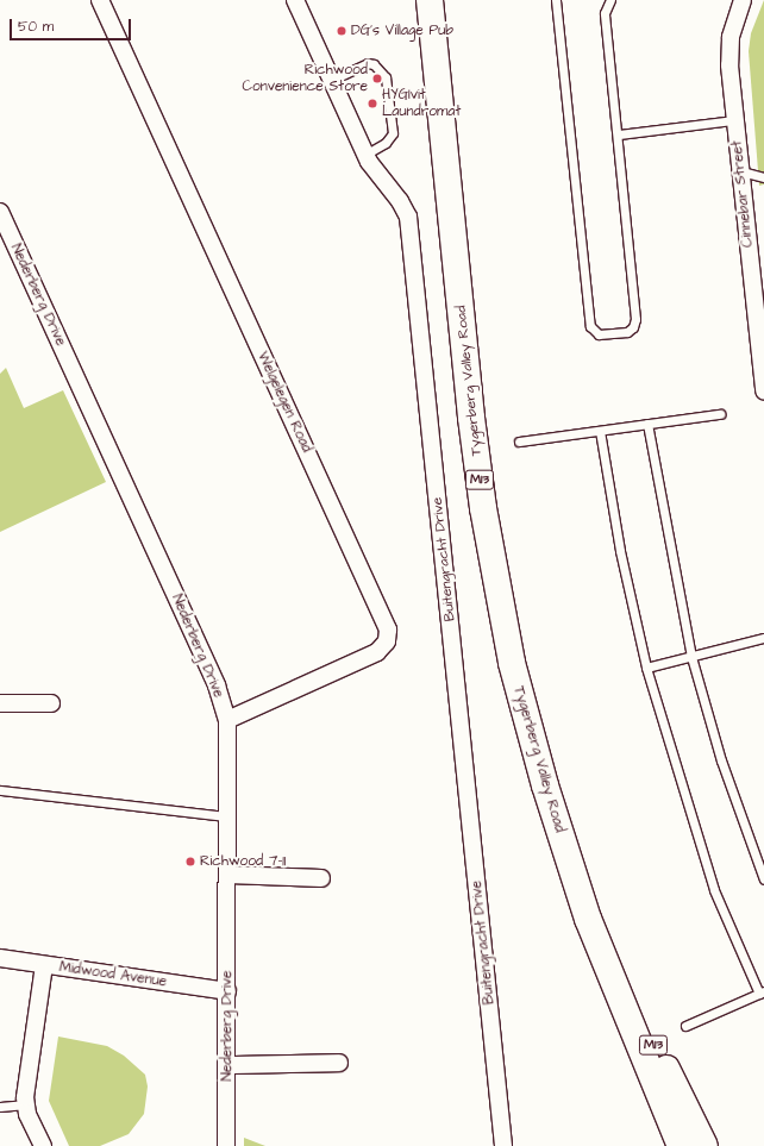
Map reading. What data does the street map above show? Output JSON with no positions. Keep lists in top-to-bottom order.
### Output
{
  "streets": {
    "main road": ["Tygerberg Valley Road", "M13"],
    "street": [
      "Cinnebar Street",
      "Nederberg Drive",
      "Welgelegen Road",
      "Buitengracht Drive",
      "Midwood Avenue"
    ]
  },
  "crossings": [
    ["Nederberg Drive", "Welgelegen Road"],
    ["Nederberg Drive", "Midwood Avenue"]
  ],
  "places": [
    "DG's Village Pub",
    "Richwood Convenience Store",
    "HYGIvit Laundromat",
    "Richwood 7-11"
  ],
  "scale_bar": "50 m"
}
